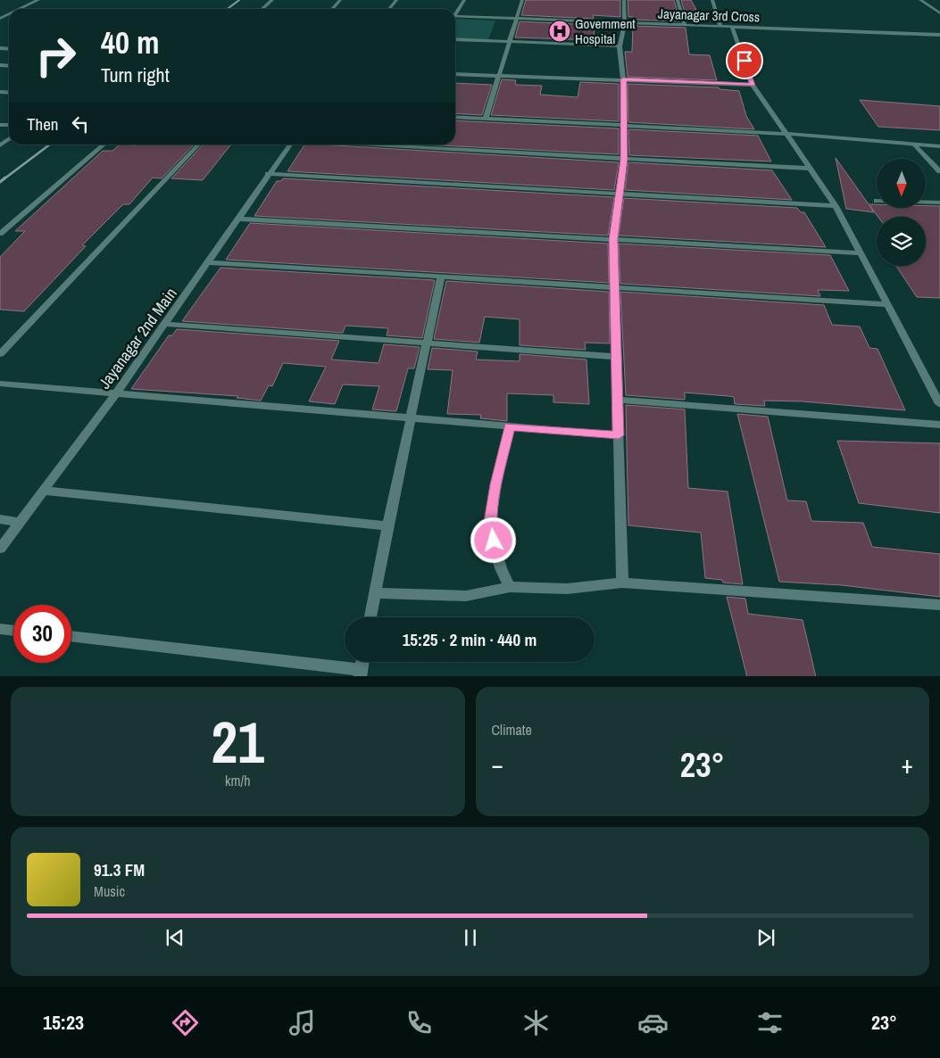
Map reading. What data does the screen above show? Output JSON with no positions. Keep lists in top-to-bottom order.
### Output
{
  "streets": {
    "street": ["Jayanagar 3rd Cross", "Jayanagar 2nd Main"]
  },
  "places": {
    "hospital": ["Government Hospital"]
  },
  "north": "bottom",
  "page": {
    "turn": ["40 m", "Turn right"],
    "then": "Then",
    "limit": "30",
    "trip": "15:25 · 2 min · 440 m",
    "tile": [
      ["21", "km/h"],
      "Climate"
    ],
    "heat": ["−", "23°", "+"],
    "song": ["91.3 FM", "Music"],
    "tabs": ["15:23", "23°"]
  }
}
